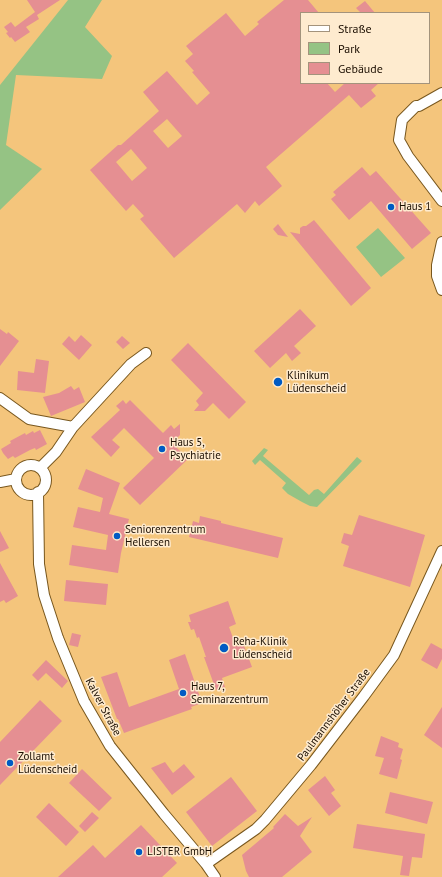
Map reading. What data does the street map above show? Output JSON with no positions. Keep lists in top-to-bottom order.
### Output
{
  "streets": {
    "street": ["Kalver Straße", "Paulmannshöher Straße"]
  },
  "crossings": [
    ["Kalver Straße", "Paulmannshöher Straße"]
  ],
  "places": [
    "Haus 1",
    "Klinikum Lüdenscheid",
    "Haus 5, Psychiatrie",
    "Seniorenzentrum Hellersen",
    "Reha-Klinik Lüdenscheid",
    "Haus 7, Seminarzentrum",
    "Zollamt Lüdenscheid",
    "LISTER GmbH"
  ],
  "legend": ["Straße", "Park", "Gebäude"]
}
